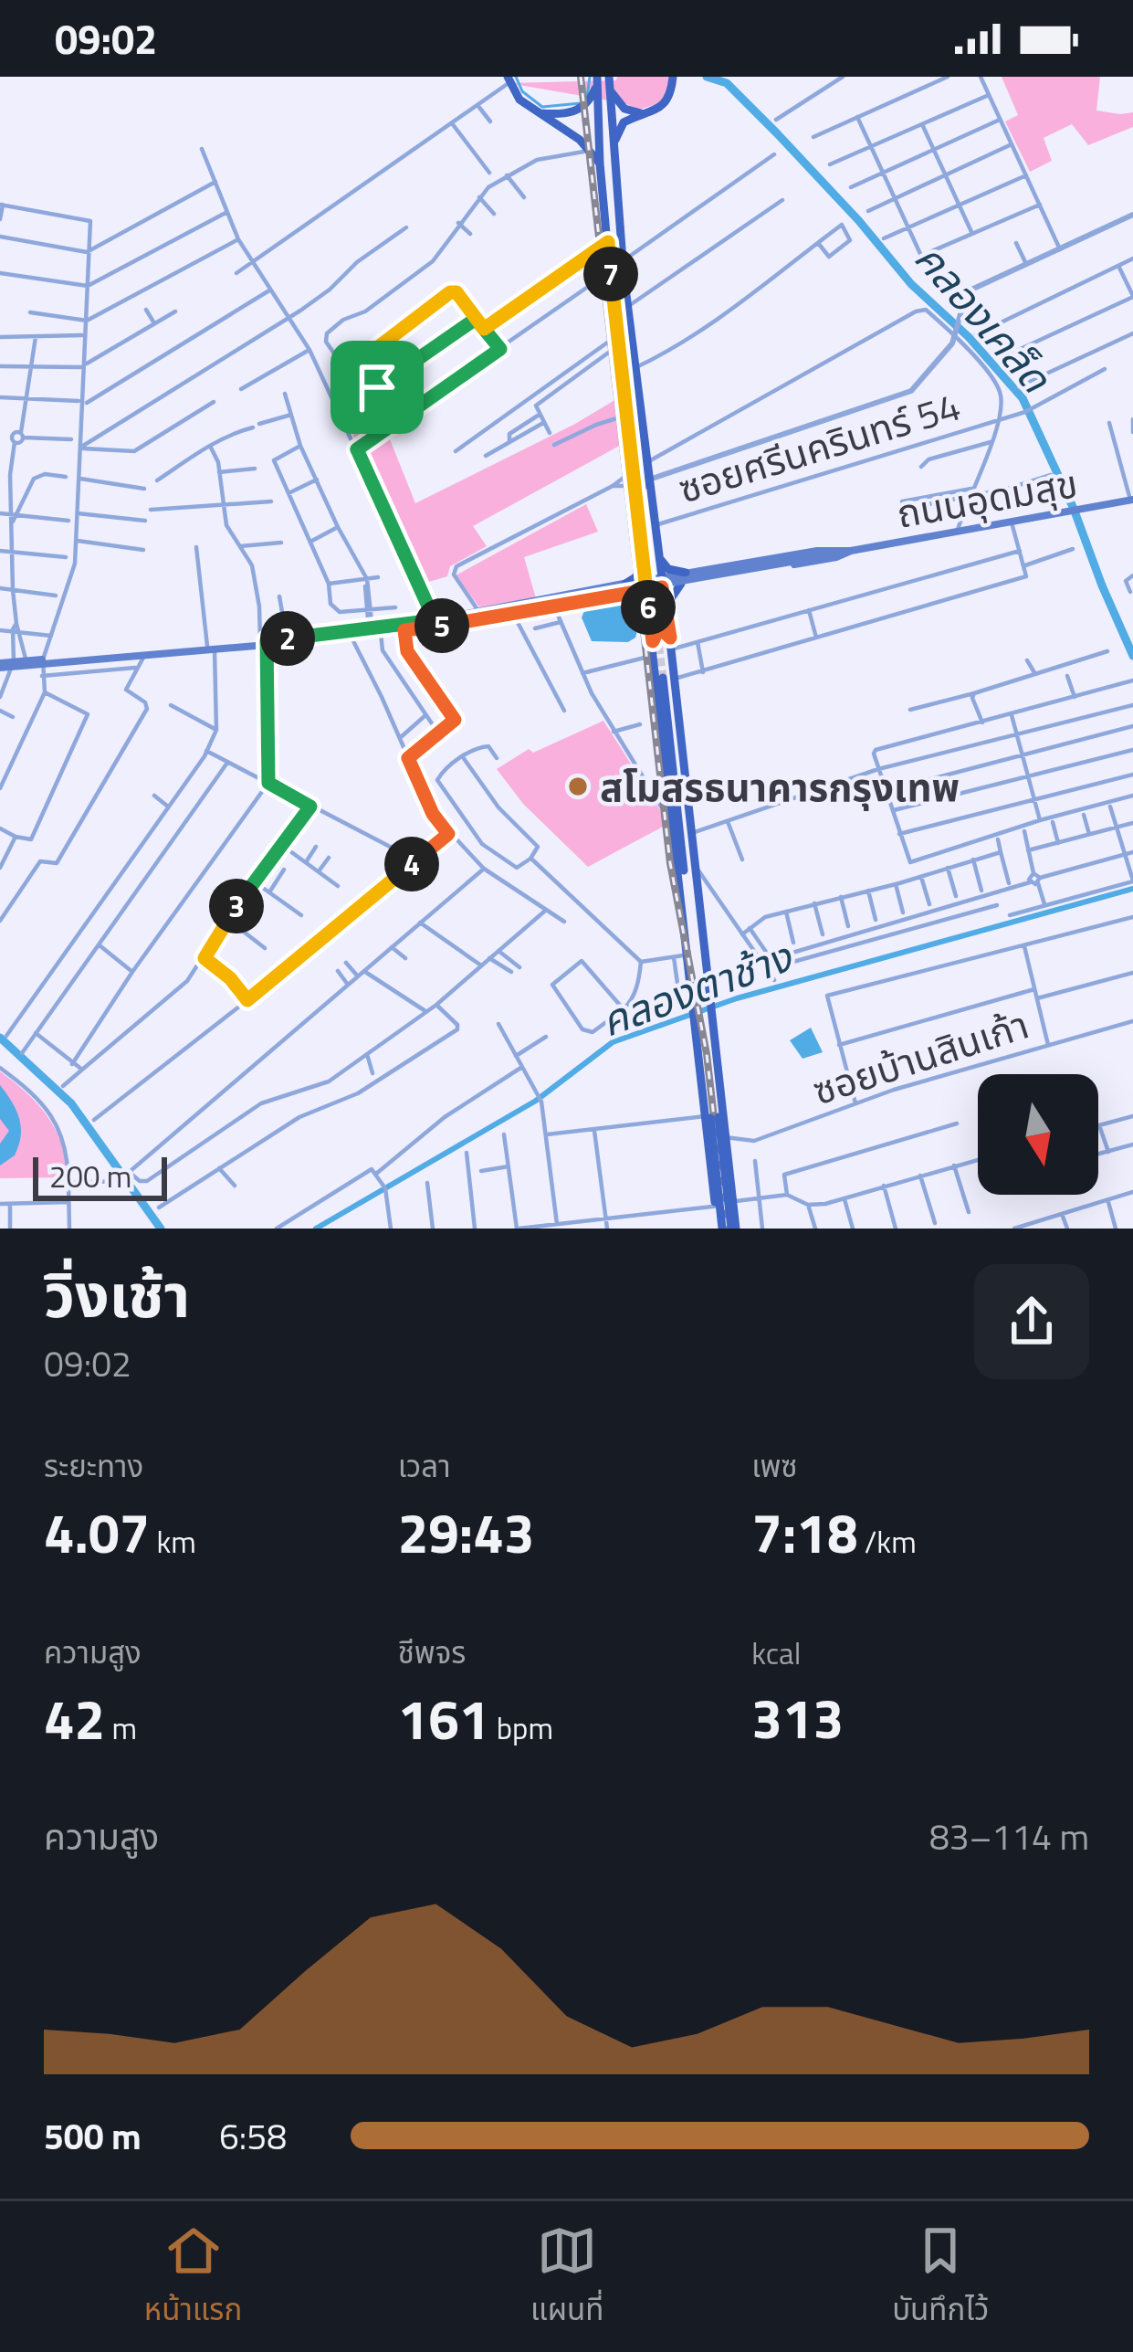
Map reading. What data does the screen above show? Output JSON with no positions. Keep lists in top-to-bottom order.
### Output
{
  "streets": {
    "main road": ["ถนนอุดมสุข"],
    "street": ["ซอยศรีนครินทร์ 54", "ซอยบ้านสินเก้า"]
  },
  "water": ["คลองเคล็ด", "คลองตาช้าง"],
  "places": ["สโมสรธนาคารกรุงเทพ"],
  "scale_bar": "200 m",
  "north": "bottom",
  "page": {
    "status": "09:02",
    "pins": [
      "7",
      "6",
      "5",
      "2",
      "4",
      "3"
    ],
    "scale": "200 m",
    "heading": ["วิ่งเช้า", "09:02"],
    "stats": [
      ["ระยะทาง", "4.07 km"],
      ["เวลา", "29:43"],
      ["เพซ", "7:18 /km"],
      ["ความสูง", "42 m"],
      ["ชีพจร", "161 bpm"],
      ["kcal", "313"]
    ],
    "chart": ["ความสูง", "83–114 m"],
    "list": [
      {
        "name": "500 m",
        "note": "6:58"
      }
    ],
    "tabs": ["หน้าแรก", "แผนที่", "บันทึกไว้"]
  }
}
